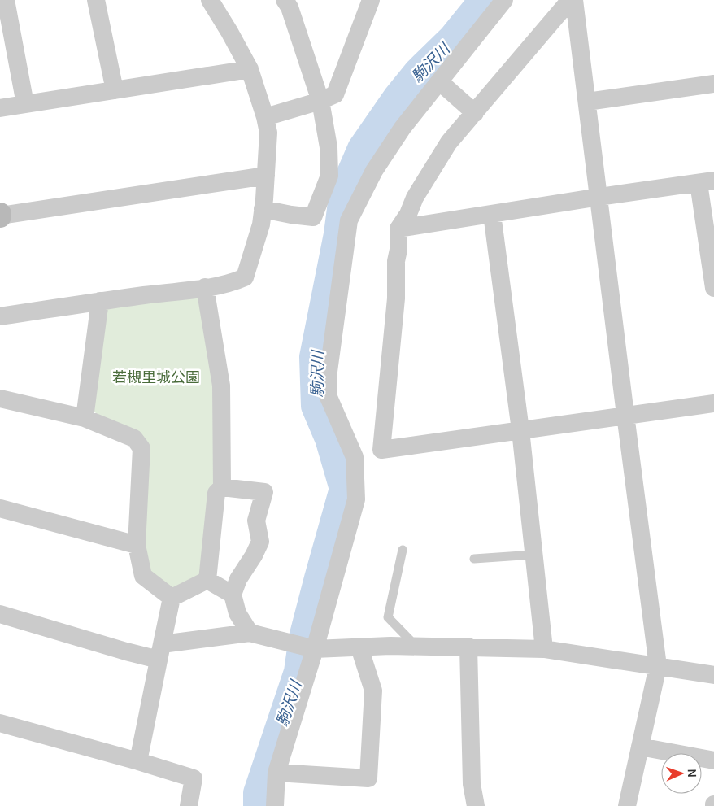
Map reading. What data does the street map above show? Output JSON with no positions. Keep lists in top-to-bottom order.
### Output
{
  "water": ["駒沢川"],
  "parks": ["若槻里城公園"],
  "north": "right"
}
